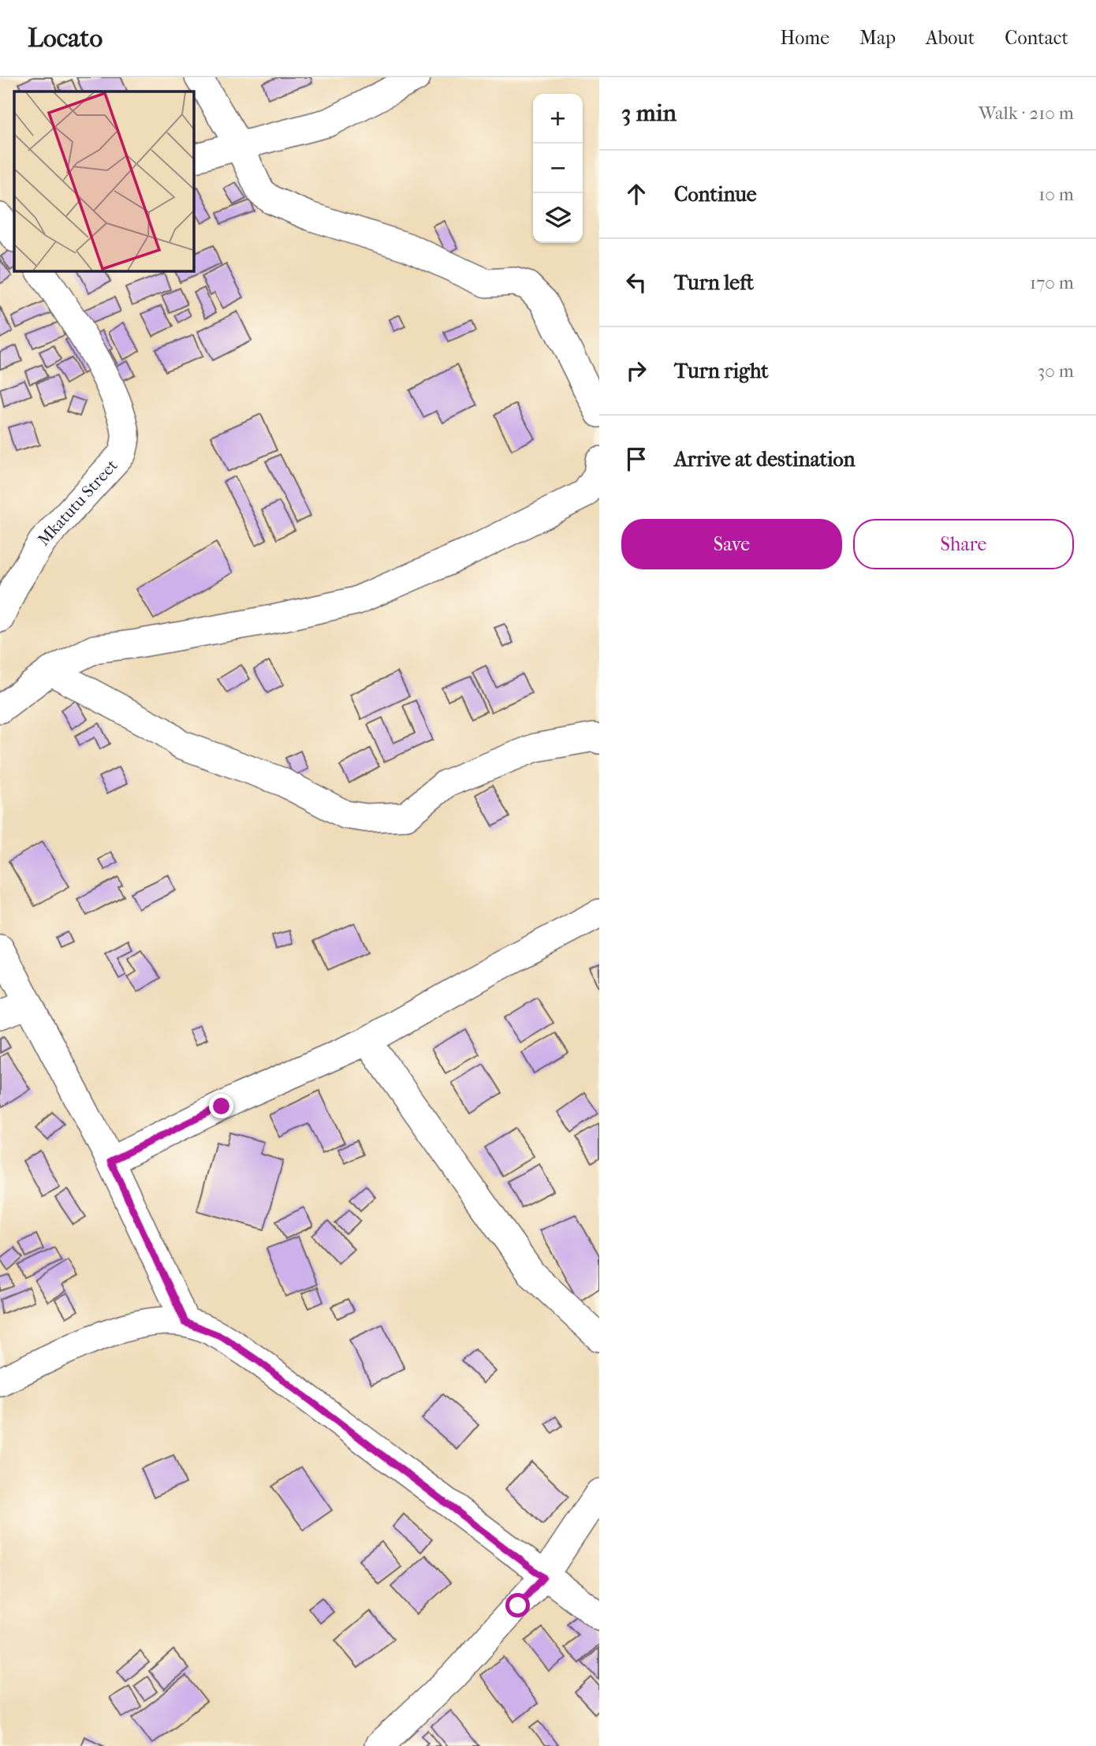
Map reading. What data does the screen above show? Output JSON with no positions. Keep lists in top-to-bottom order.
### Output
{
  "streets": {
    "street": ["Mkatutu Street"]
  },
  "page": {
    "header": "Locato",
    "nav": [
      "Home",
      "Map",
      "About",
      "Contact"
    ],
    "heading": ["3 min", "Walk · 210 m"],
    "map_buttons": ["+", "−"],
    "list": [
      ["Continue", "10 m"],
      ["Turn left", "170 m"],
      ["Turn right", "30 m"],
      "Arrive at destination"
    ],
    "buttons": ["Save", "Share"]
  }
}
